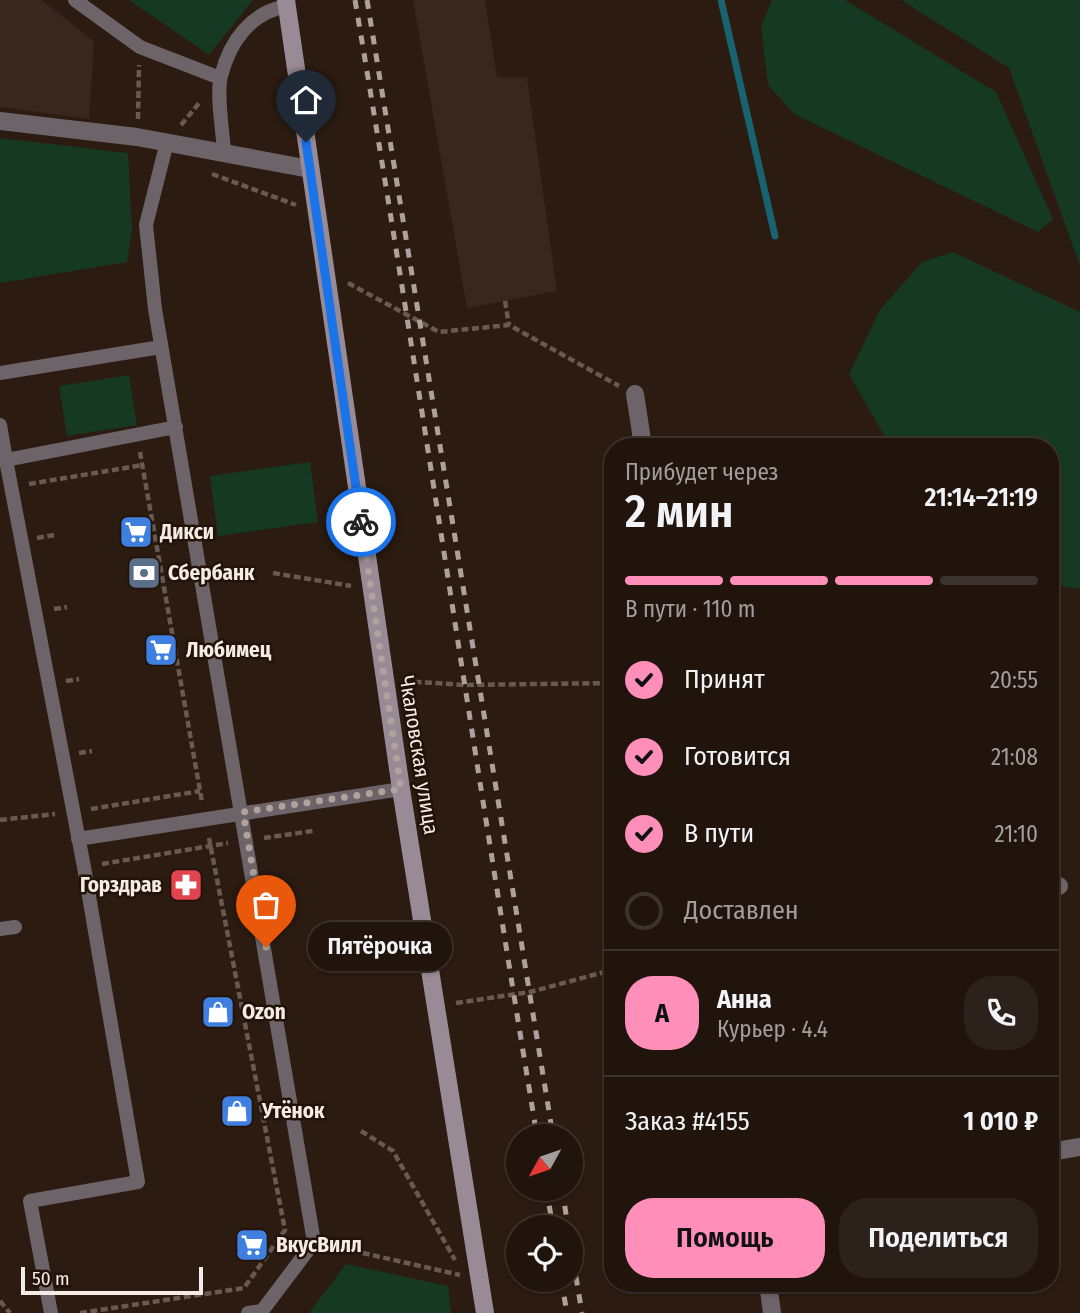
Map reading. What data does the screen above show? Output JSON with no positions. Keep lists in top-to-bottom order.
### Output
{
  "streets": {
    "street": ["Чкаловская улица"]
  },
  "places": {
    "supermarket": ["Дикси", "Любимец", "ВкусВилл"],
    "bank": ["Сбербанк"],
    "pharmacy": ["Горздрав"],
    "other": ["Пятёрочка"],
    "shop": ["Ozon", "Утёнок"]
  },
  "scale_bar": "50 m",
  "north": "bottom left",
  "page": {
    "heading": ["2 мин", "Прибудет через", "21:14–21:19"],
    "panel": [
      "Анна",
      "Курьер · 4.4",
      "Заказ #4155",
      "1 010 ₽"
    ],
    "bar": "В пути · 110 m",
    "list": [
      ["Принят", "20:55"],
      ["Готовится", "21:08"],
      ["В пути", "21:10"],
      "Доставлен"
    ],
    "bubble": "Пятёрочка",
    "round": "А",
    "buttons": ["Помощь", "Поделиться"],
    "scale": "50 m"
  }
}
